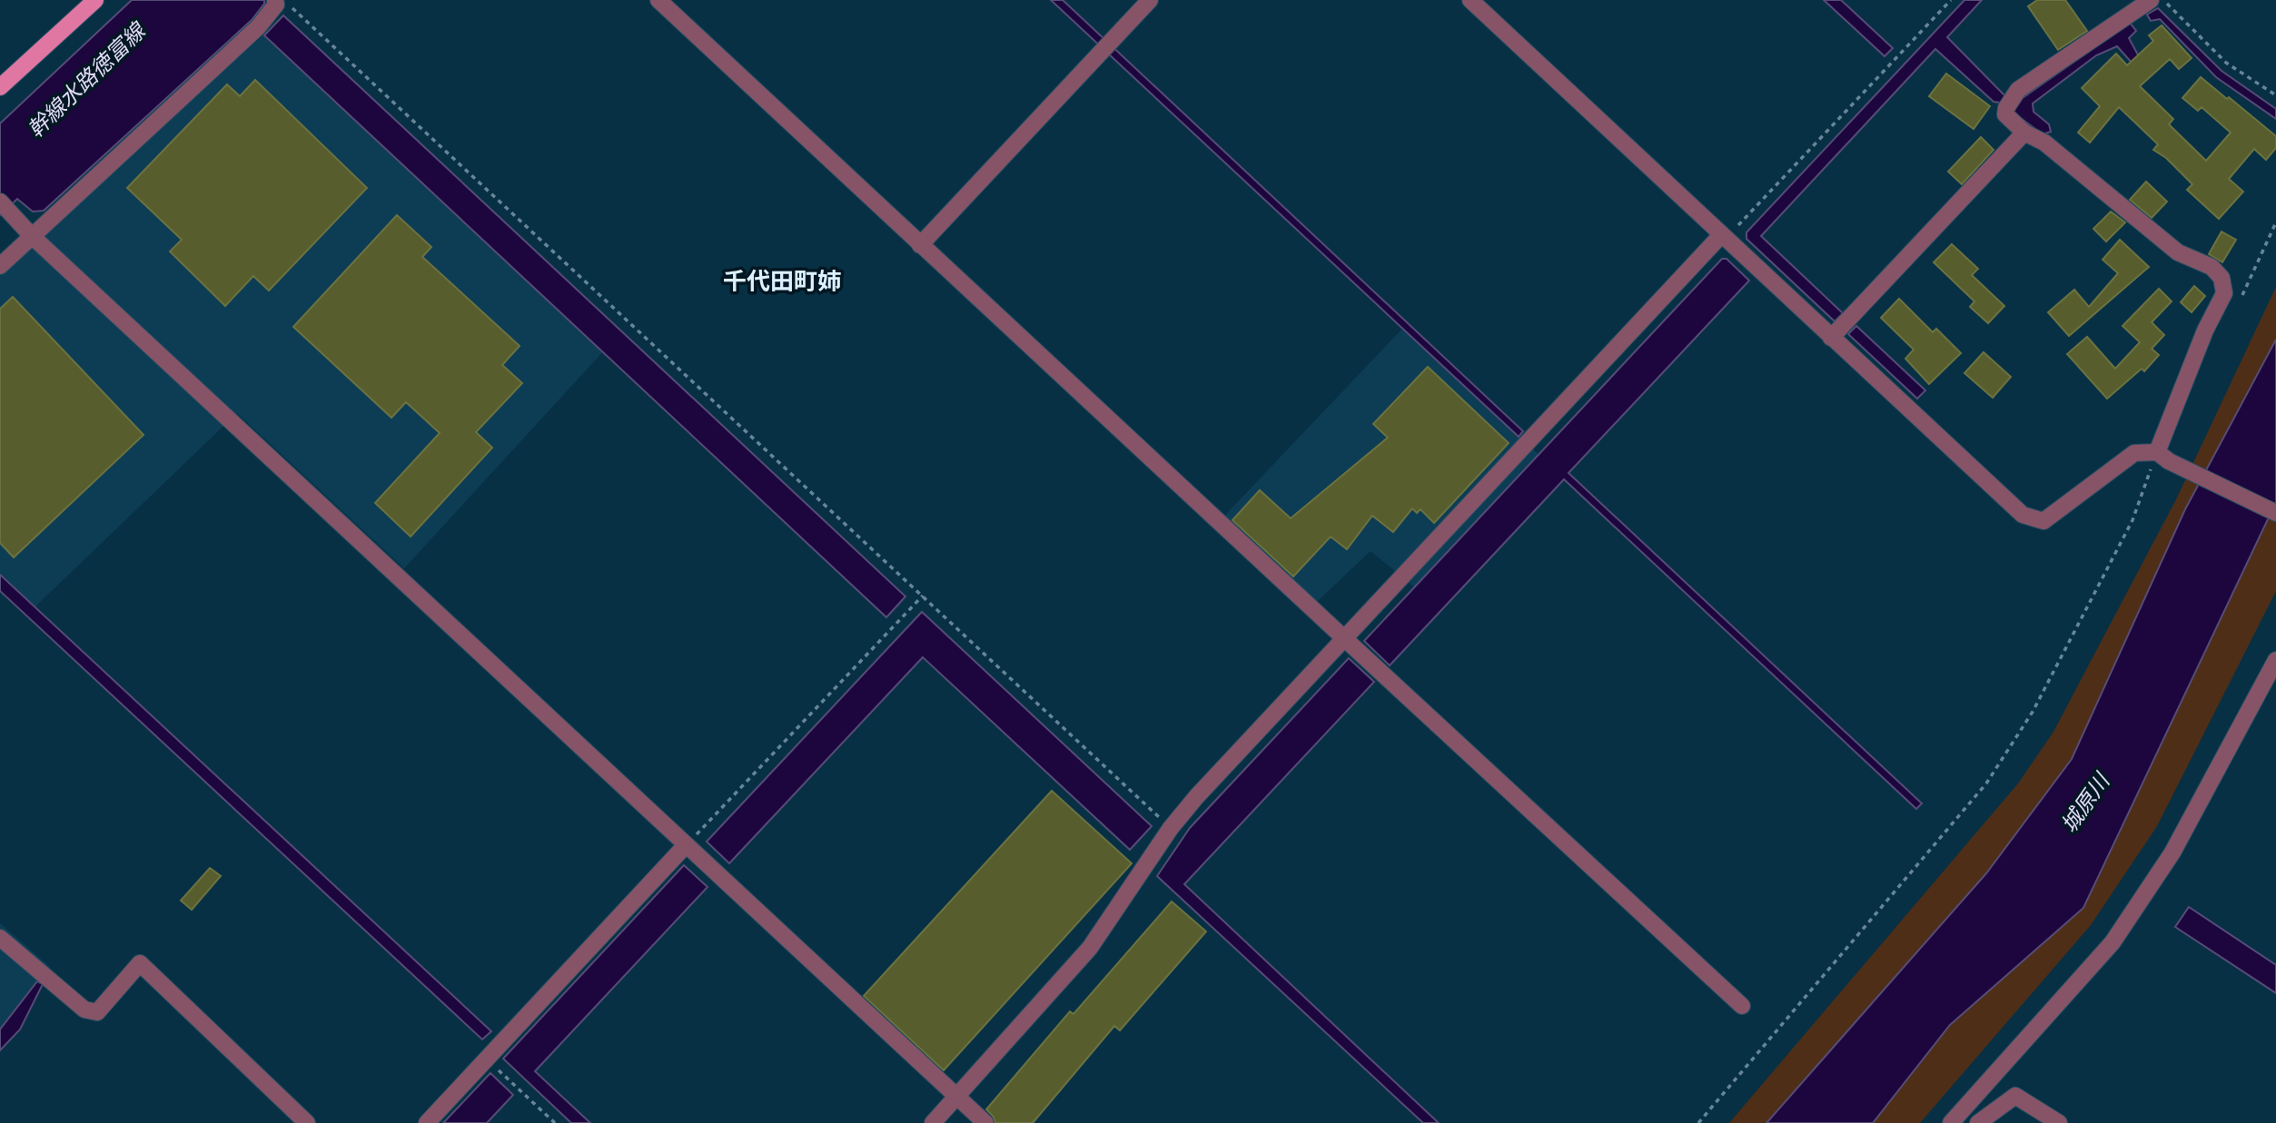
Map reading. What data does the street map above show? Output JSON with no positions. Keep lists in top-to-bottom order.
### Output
{
  "districts": ["千代田町姉"],
  "water": ["幹線水路徳富線", "城原川"]
}
